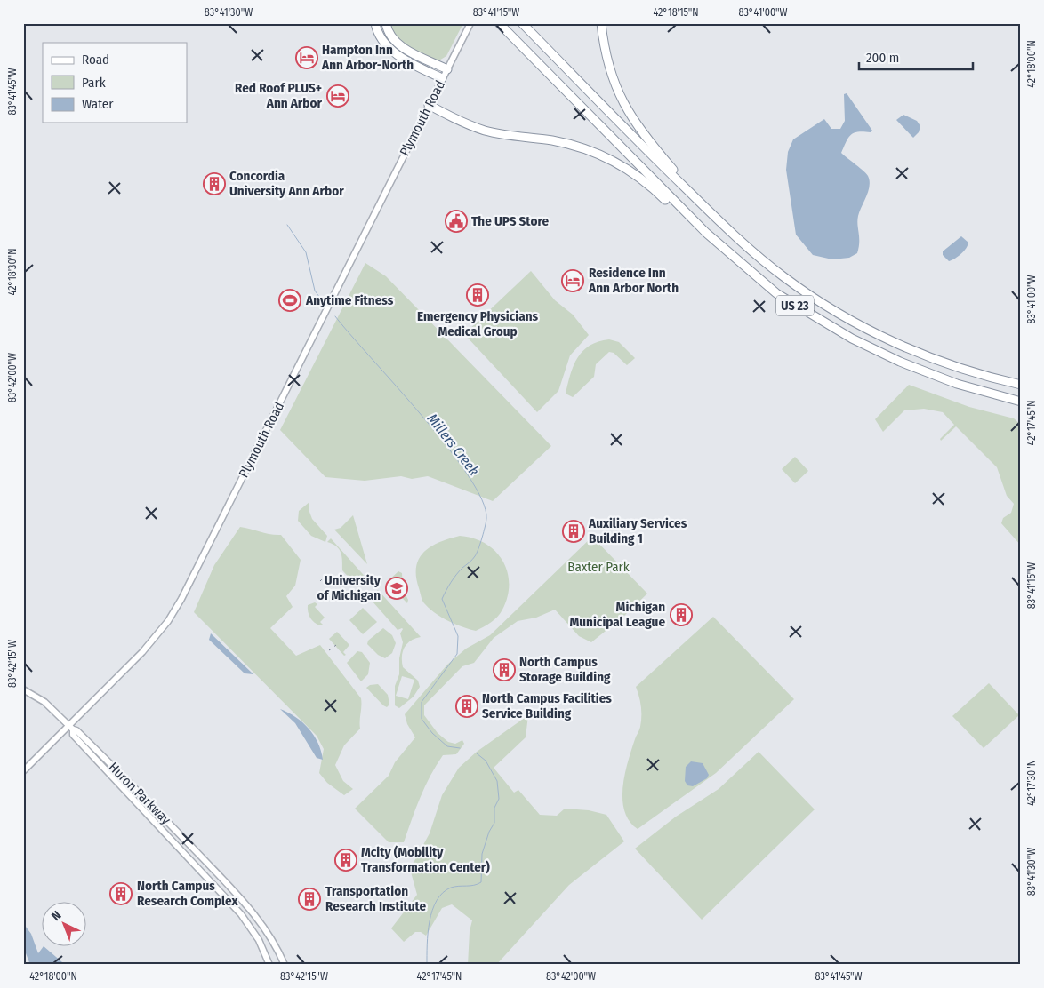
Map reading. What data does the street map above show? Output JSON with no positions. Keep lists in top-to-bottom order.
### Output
{
  "streets": {
    "highway": ["US 23"],
    "main road": ["Plymouth Road", "Huron Parkway"]
  },
  "crossings": [
    ["Plymouth Road", "Huron Parkway"]
  ],
  "water": ["Millers Creek"],
  "parks": ["Baxter Park"],
  "places": {
    "hotel": ["Hampton Inn Ann Arbor-North", "Red Roof PLUS+ Ann Arbor", "Residence Inn Ann Arbor North"],
    "building": [
      "Concordia University Ann Arbor",
      "Emergency Physicians Medical Group",
      "Auxiliary Services Building 1",
      "Michigan Municipal League",
      "North Campus Storage Building",
      "North Campus Facilities Service Building",
      "Mcity (Mobility Transformation Center)",
      "North Campus Research Complex",
      "Transportation Research Institute"
    ],
    "public building": ["The UPS Store"],
    "sports": ["Anytime Fitness"],
    "school or university": ["University of Michigan"]
  },
  "legend": ["Road", "Park", "Water"],
  "scale_bar": "200 m",
  "north": "top left",
  "coordinates": [
    "83°41'30\"W",
    "83°41'15\"W",
    "42°18'15\"N",
    "83°41'00\"W",
    "42°18'00\"N",
    "83°41'45\"W",
    "42°18'30\"N",
    "83°42'00\"W",
    "42°17'45\"N",
    "83°42'15\"W",
    "42°17'30\"N"
  ]
}
